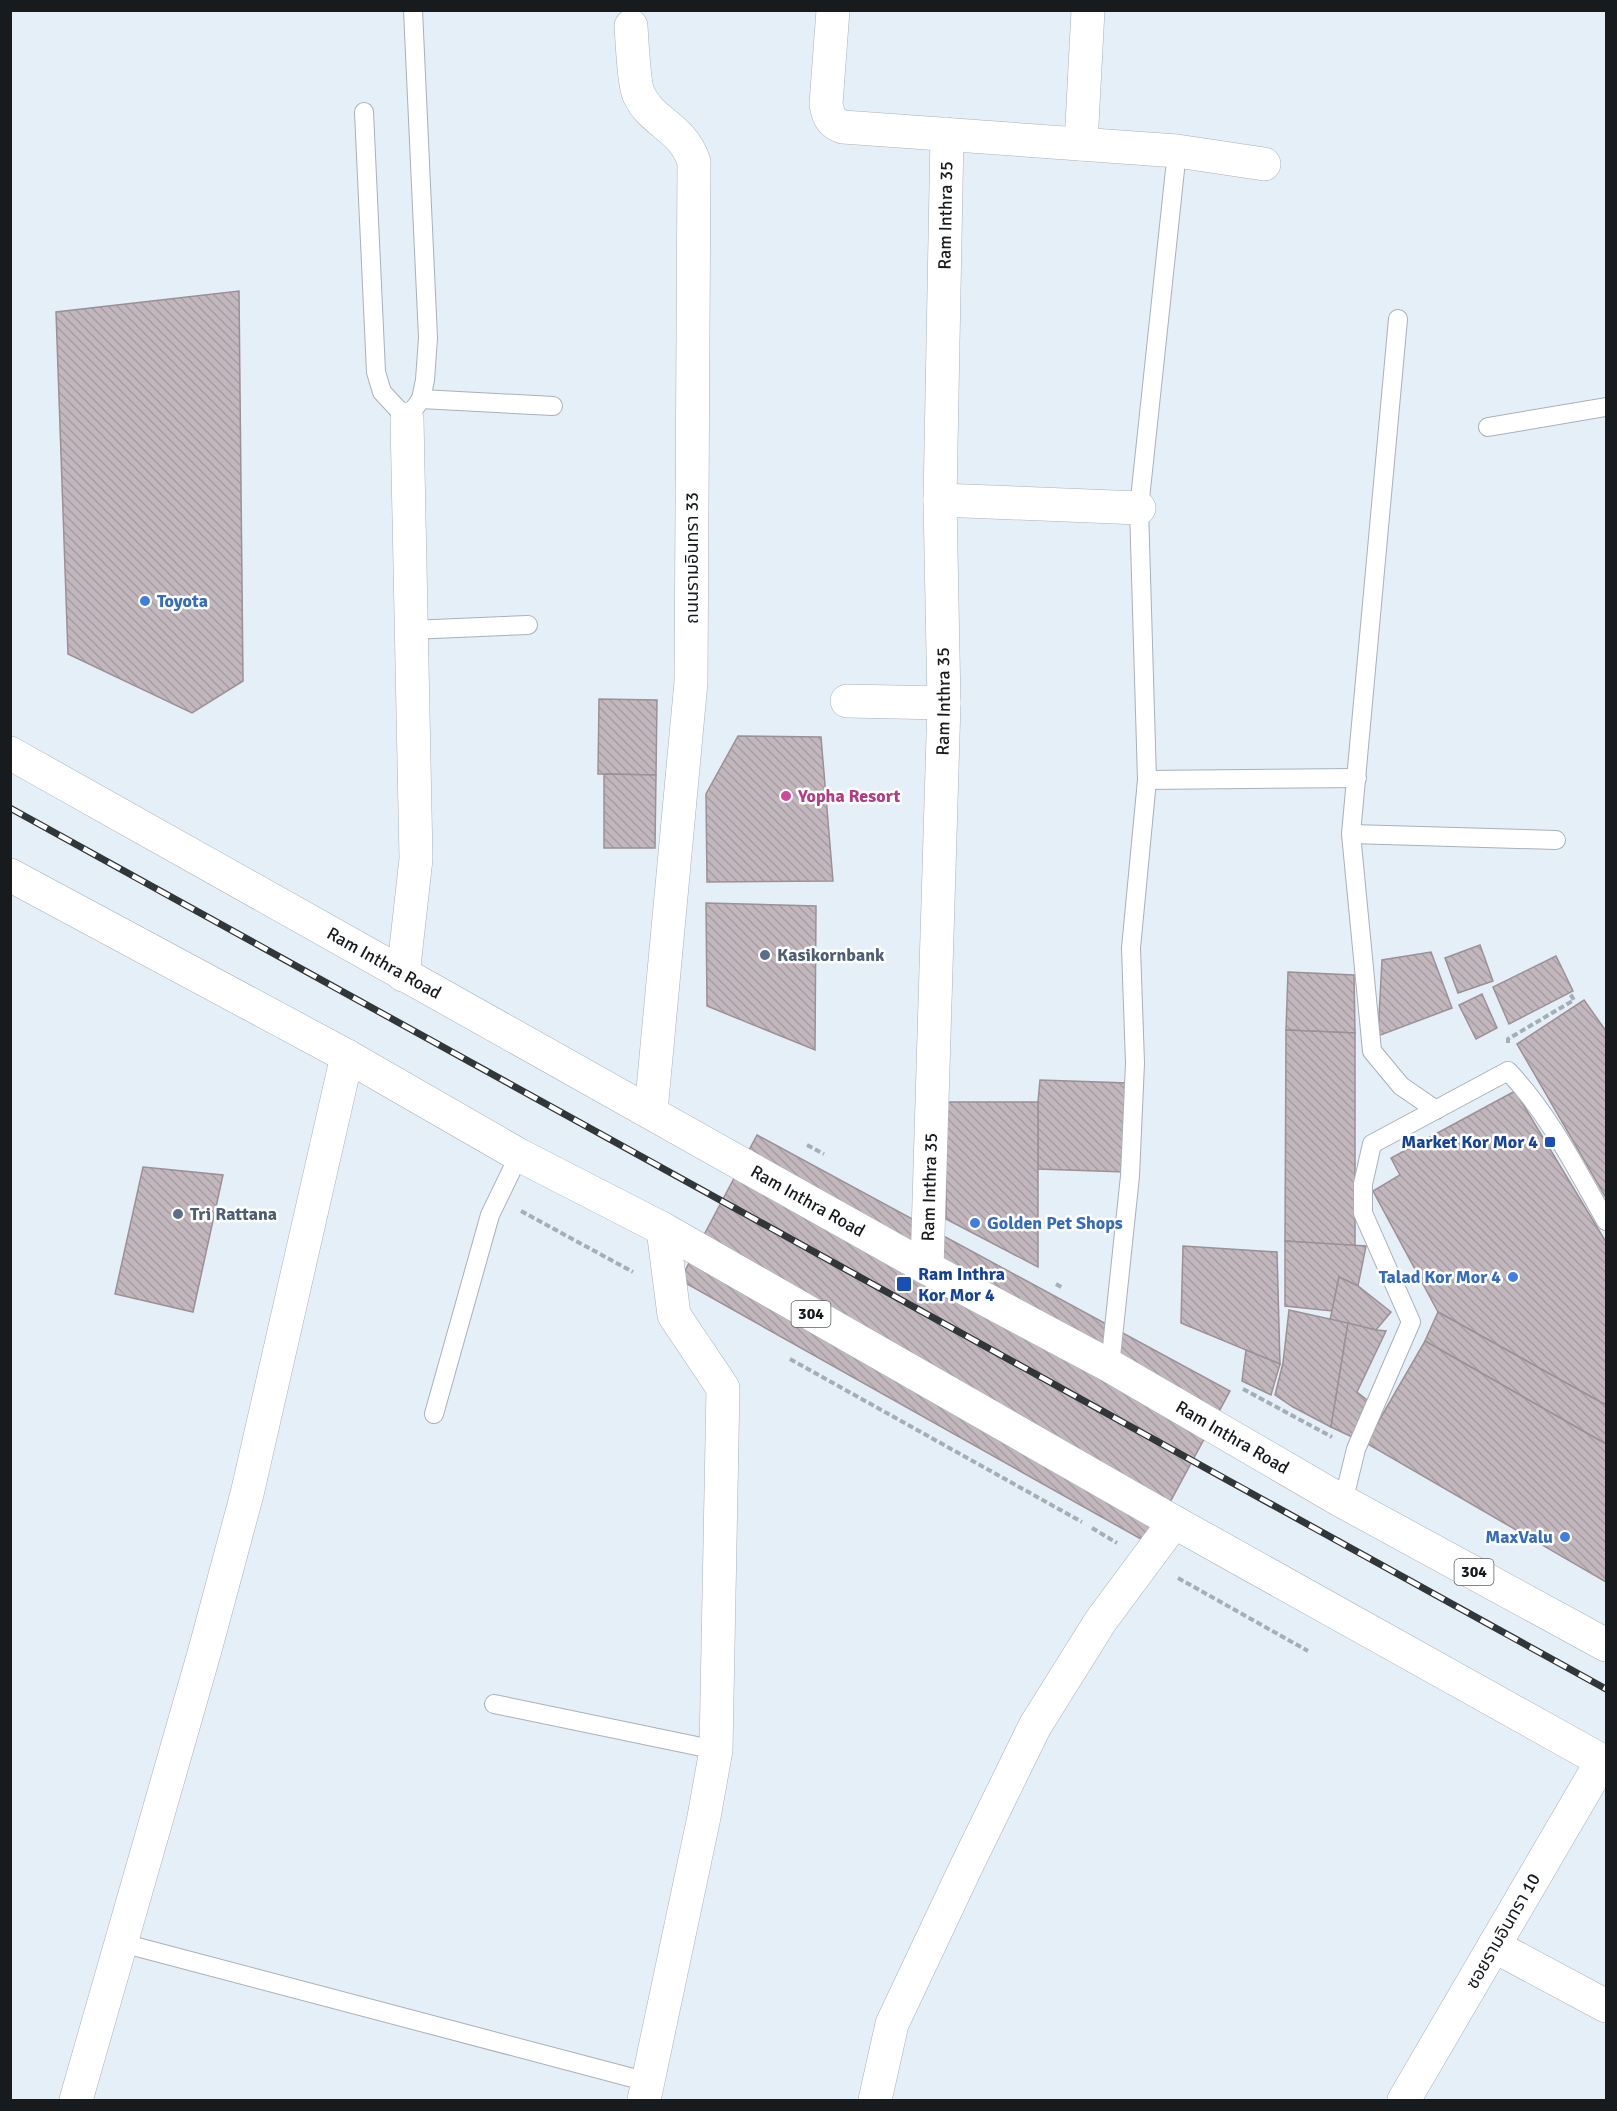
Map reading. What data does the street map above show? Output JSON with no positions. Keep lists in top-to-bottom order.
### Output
{
  "streets": {
    "street": [
      "Ram Inthra 35",
      "ถนนรามอินทรา 33",
      "Ram Inthra Road",
      "304",
      "ซอยรามอินทรา 10"
    ]
  },
  "crossings": [
    ["Ram Inthra 35", "Ram Inthra Road"],
    ["ถนนรามอินทรา 33", "Ram Inthra Road"],
    ["304", "ซอยรามอินทรา 10"]
  ],
  "places": {
    "other": [
      "Toyota",
      "Yopha Resort",
      "Kasikornbank",
      "Tri Rattana",
      "Golden Pet Shops",
      "Talad Kor Mor 4",
      "MaxValu"
    ],
    "transit": ["Market Kor Mor 4", "Ram Inthra Kor Mor 4"]
  }
}
